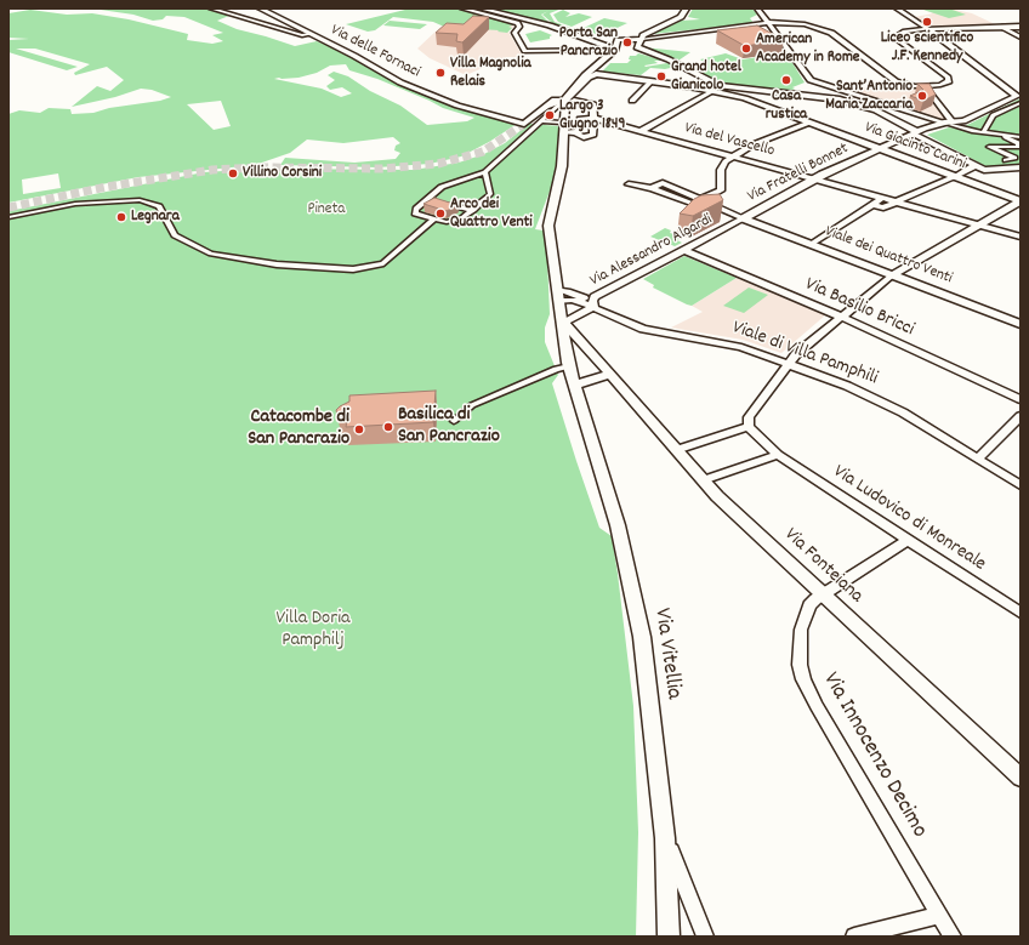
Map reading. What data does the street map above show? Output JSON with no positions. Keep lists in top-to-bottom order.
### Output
{
  "streets": {
    "street": [
      "Via delle Fornaci",
      "Via del Vascello",
      "Via Giacinto Carini",
      "Via Fratelli Bonnet",
      "Via Alessandro Algardi",
      "Viale dei Quattro Venti",
      "Via Basilio Bricci",
      "Viale di Villa Pamphili",
      "Via Ludovico di Monreale",
      "Via Fonteiana",
      "Via Vitellia",
      "Via Innocenzo Decimo"
    ]
  },
  "crossings": [
    ["Via del Vascello", "Via Fratelli Bonnet"],
    ["Via Giacinto Carini", "Via Fratelli Bonnet"],
    ["Via Fratelli Bonnet", "Via Alessandro Algardi"],
    ["Via Fratelli Bonnet", "Viale dei Quattro Venti"],
    ["Via Alessandro Algardi", "Viale dei Quattro Venti"],
    ["Via Alessandro Algardi", "Via Basilio Bricci"],
    ["Via Alessandro Algardi", "Viale di Villa Pamphili"],
    ["Via Alessandro Algardi", "Via Vitellia"],
    ["Viale di Villa Pamphili", "Via Vitellia"],
    ["Via Ludovico di Monreale", "Via Innocenzo Decimo"],
    ["Via Fonteiana", "Via Vitellia"],
    ["Via Fonteiana", "Via Innocenzo Decimo"]
  ],
  "parks": ["Pineta", "Villa Doria Pamphilj"],
  "places": [
    "Liceo scientifico J.F. Kennedy",
    "Porta San Pancrazio",
    "American Academy in Rome",
    "Villa Magnolia Relais",
    "Grand hotel Gianicolo",
    "Casa rustica",
    "Sant’Antonio Maria Zaccaria",
    "Largo 3 Giugno 1849",
    "Villino Corsini",
    "Arco dei Quattro Venti",
    "Legnara",
    "Basilica di San Pancrazio",
    "Catacombe di San Pancrazio"
  ]
}
